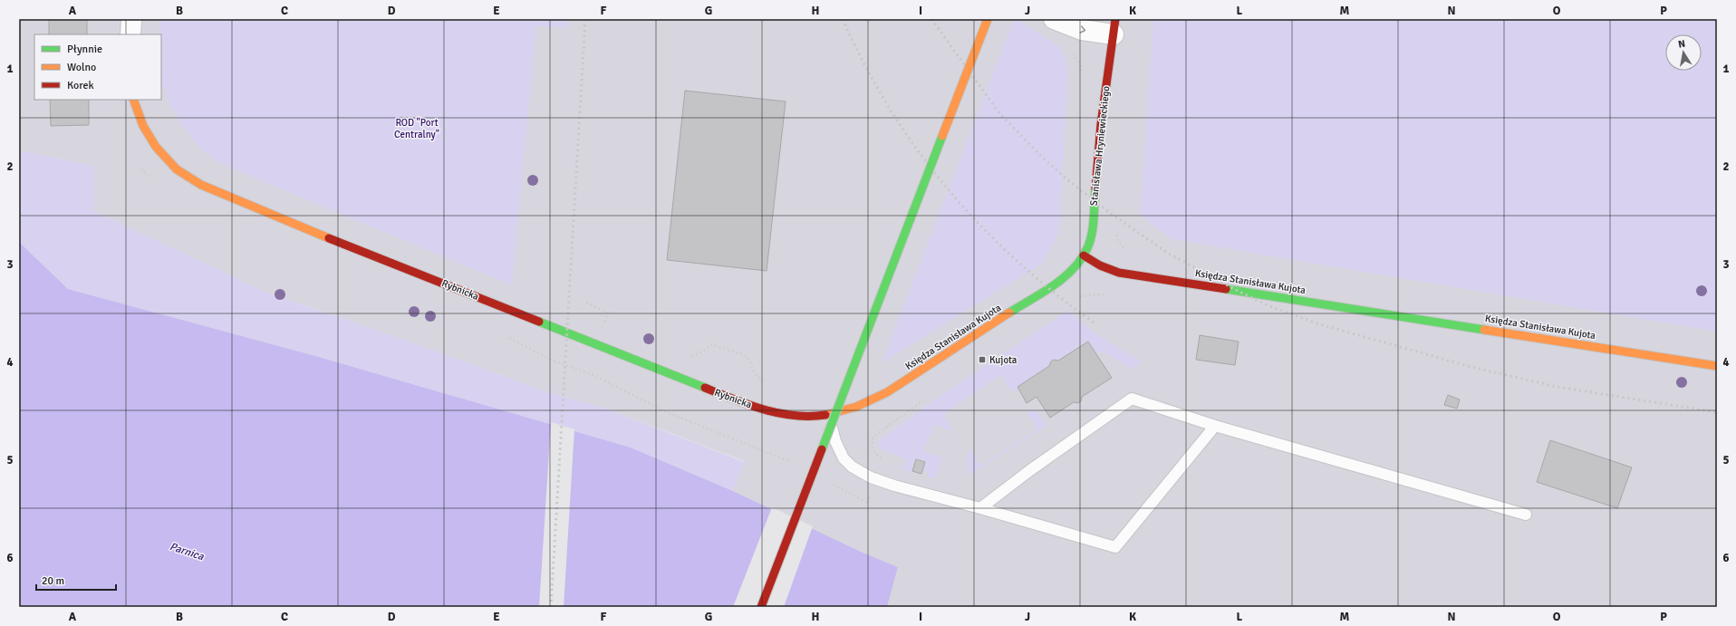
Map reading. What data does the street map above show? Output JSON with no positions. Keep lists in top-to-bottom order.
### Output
{
  "streets": {
    "street": ["Stanisława Hryniewieckiego", "Księdza Stanisława Kujota", "Rybnicka"]
  },
  "crossings": [
    ["Stanisława Hryniewieckiego", "Księdza Stanisława Kujota"],
    ["Księdza Stanisława Kujota", "Rybnicka"]
  ],
  "water": ["Parnica"],
  "parks": ["ROD \"Port Centralny\""],
  "places": {
    "transit": ["Kujota"]
  },
  "legend": ["Płynnie", "Wolno", "Korek"],
  "scale_bar": "20 m",
  "north": "top",
  "grid": {
    "columns": [
      "A",
      "B",
      "C",
      "D",
      "E",
      "F",
      "G",
      "H",
      "I",
      "J",
      "K",
      "L",
      "M",
      "N",
      "O",
      "P"
    ],
    "rows": [
      "1",
      "2",
      "3",
      "4",
      "5",
      "6"
    ]
  }
}
